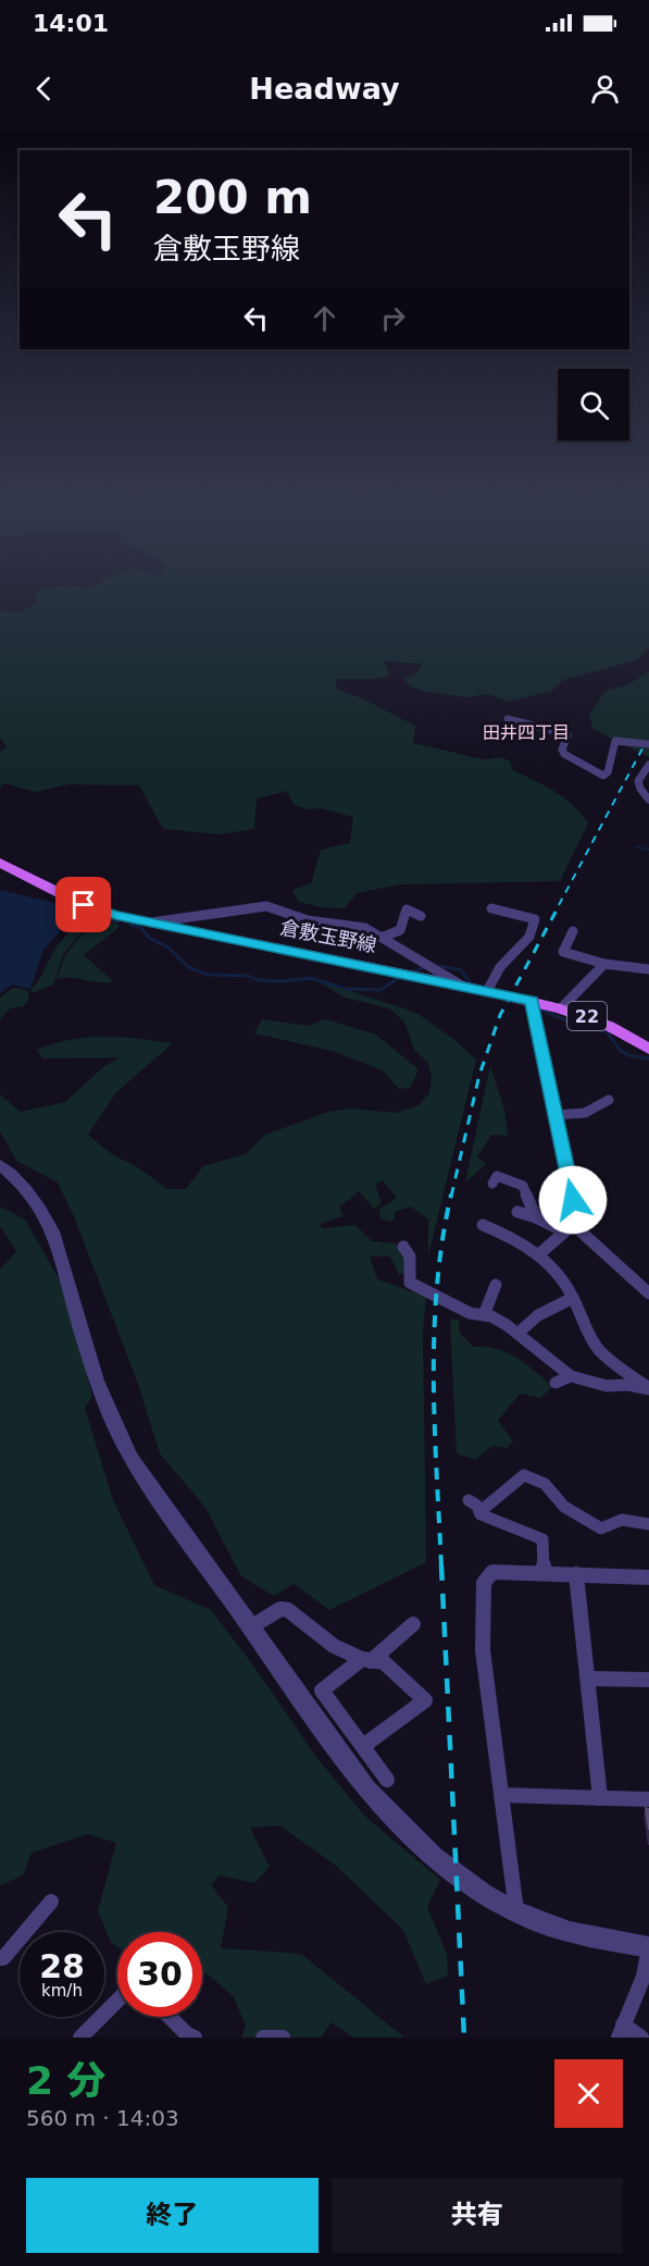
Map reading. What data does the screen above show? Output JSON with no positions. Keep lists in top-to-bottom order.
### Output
{
  "streets": {
    "main road": ["倉敷玉野線", "22"]
  },
  "districts": ["田井四丁目"],
  "page": {
    "status": "14:01",
    "header": "Headway",
    "turn": ["200 m", "倉敷玉野線"],
    "speed": "28 km/h",
    "limit": "30",
    "heading": ["2 分", "560 m · 14:03"],
    "buttons": ["終了", "共有"]
  }
}
